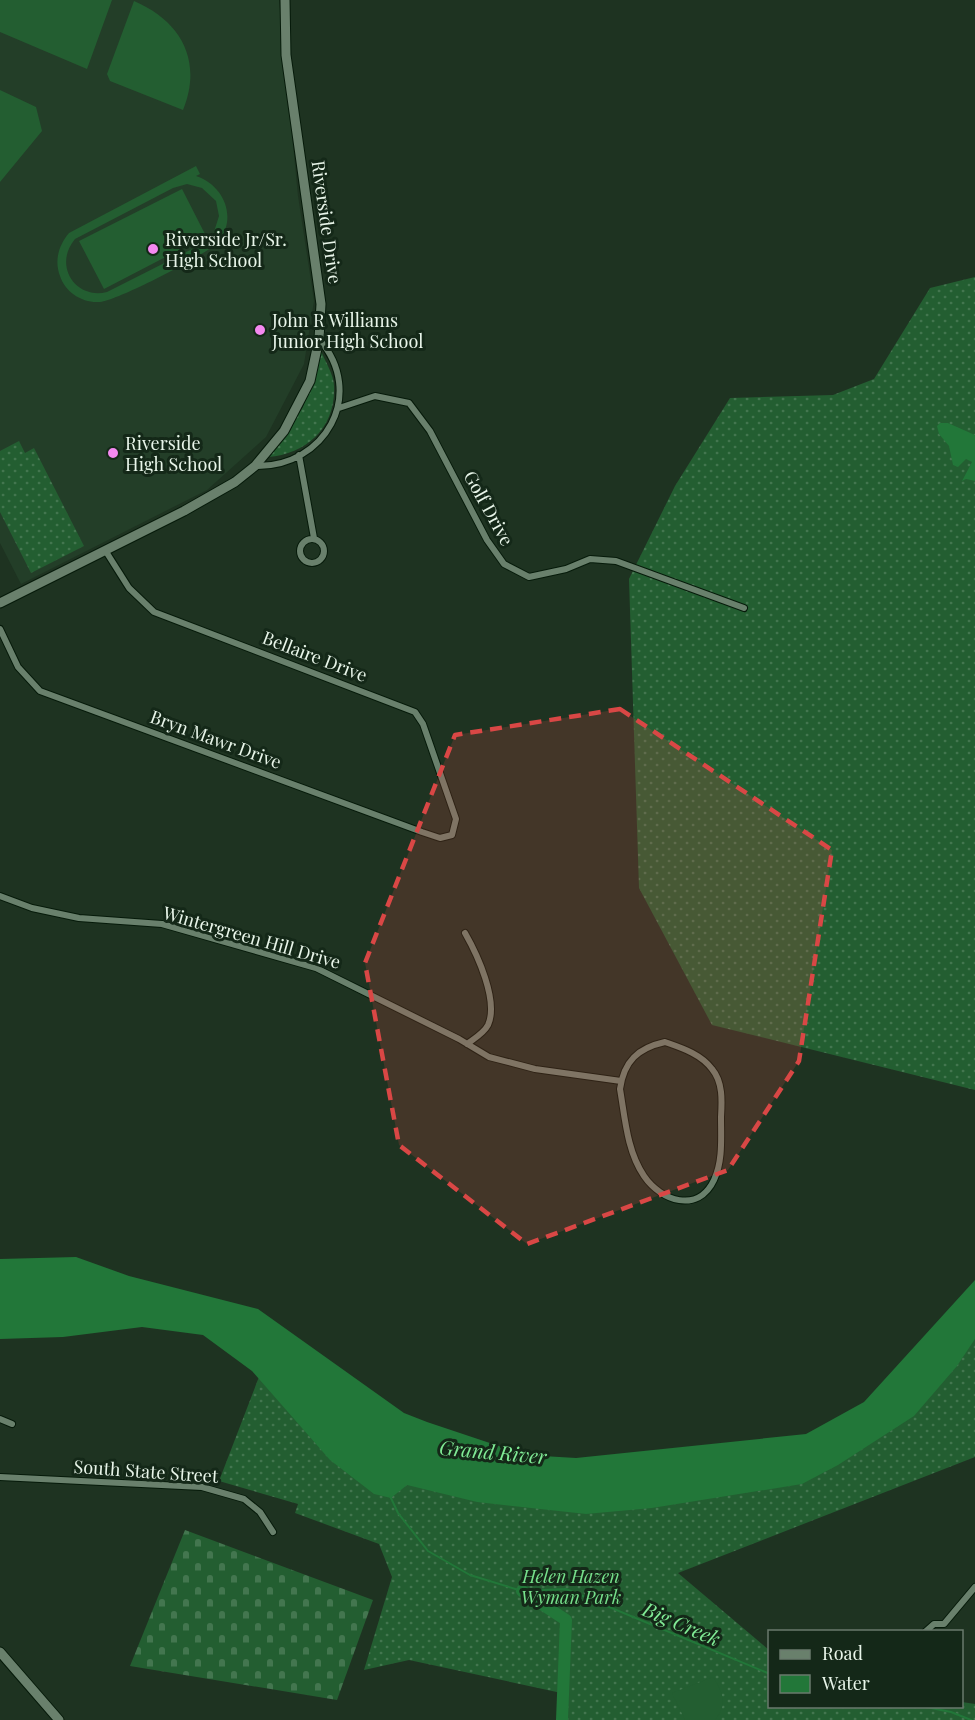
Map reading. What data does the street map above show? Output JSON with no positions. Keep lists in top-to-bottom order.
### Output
{
  "streets": {
    "main road": ["Riverside Drive"],
    "street": [
      "Golf Drive",
      "Bellaire Drive",
      "Bryn Mawr Drive",
      "Wintergreen Hill Drive",
      "South State Street"
    ]
  },
  "crossings": [
    ["Riverside Drive", "Bellaire Drive"],
    ["Bellaire Drive", "Bryn Mawr Drive"]
  ],
  "water": ["Grand River", "Big Creek"],
  "parks": ["Helen Hazen Wyman Park"],
  "places": ["Riverside Jr/Sr. High School", "John R Williams Junior High School", "Riverside High School"],
  "legend": ["Road", "Water"]
}
